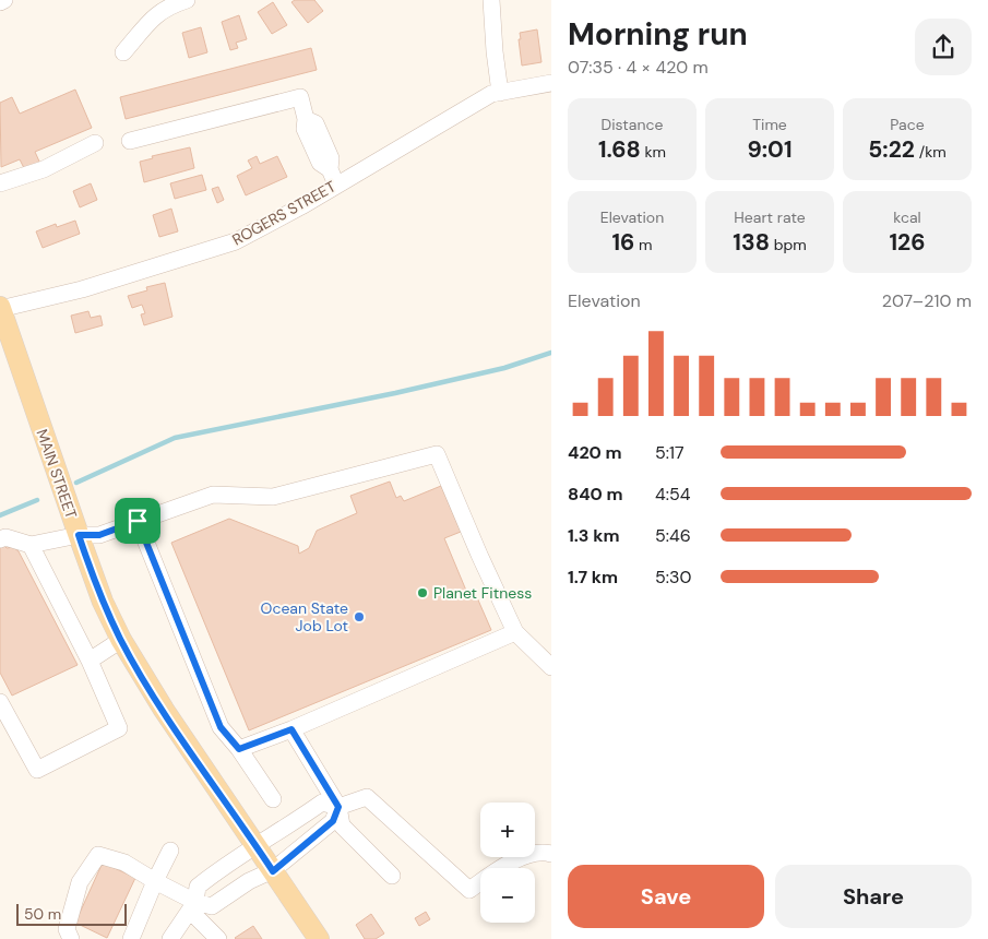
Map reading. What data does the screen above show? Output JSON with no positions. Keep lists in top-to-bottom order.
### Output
{
  "streets": {
    "main road": ["MAIN STREET"],
    "street": ["ROGERS STREET"]
  },
  "crossings": [
    ["ROGERS STREET", "MAIN STREET"]
  ],
  "places": ["Planet Fitness", "Ocean State Job Lot"],
  "scale_bar": "50 m",
  "page": {
    "heading": ["Morning run", "07:35 · 4 × 420 m"],
    "stats": [
      ["Distance", "1.68 km"],
      ["Time", "9:01"],
      ["Pace", "5:22 /km"],
      ["Elevation", "16 m"],
      ["Heart rate", "138 bpm"],
      ["kcal", "126"]
    ],
    "chart": ["Elevation", "207–210 m"],
    "list": [
      {
        "name": "420 m",
        "note": "5:17"
      },
      {
        "name": "840 m",
        "note": "4:54"
      },
      {
        "name": "1.3 km",
        "note": "5:46"
      },
      {
        "name": "1.7 km",
        "note": "5:30"
      }
    ],
    "map_buttons": ["+", "−"],
    "buttons": ["Save", "Share"],
    "scale": "50 m"
  }
}
